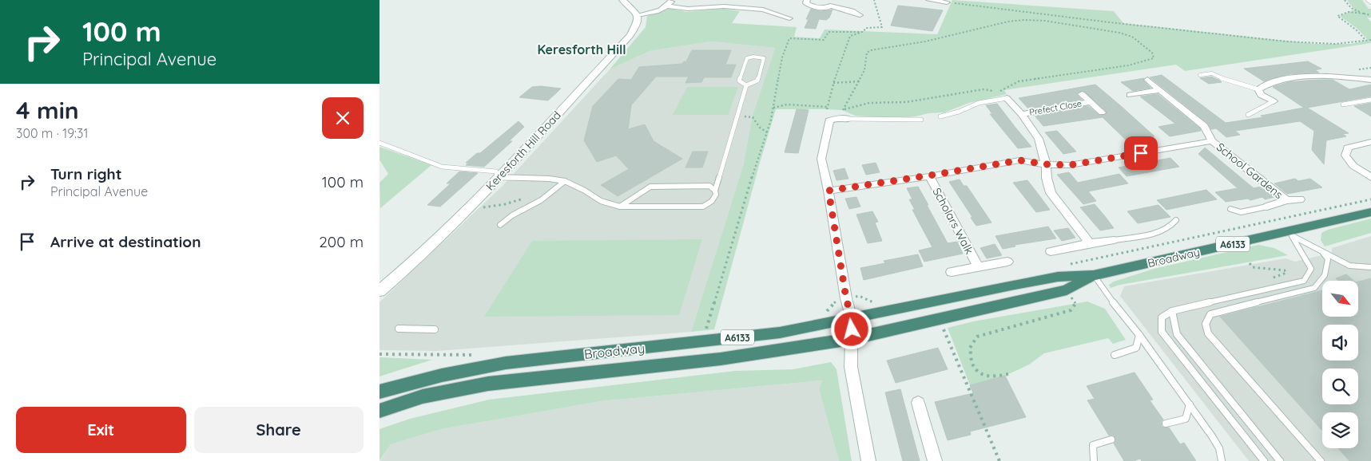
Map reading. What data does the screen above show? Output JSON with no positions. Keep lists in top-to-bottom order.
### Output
{
  "streets": {
    "highway": ["A6133", "Broadway"],
    "main road": ["Keresforth Hill Road"],
    "street": ["Prefect Close", "School Gardens", "Scholars Walk"]
  },
  "districts": ["Keresforth Hill"],
  "north": "bottom right",
  "page": {
    "turn": ["100 m", "Principal Avenue"],
    "heading": ["4 min", "300 m · 19:31"],
    "list": [
      {
        "name": "Turn right",
        "note": "Principal Avenue",
        "value": "100 m"
      },
      {
        "name": "Arrive at destination",
        "value": "200 m"
      }
    ],
    "buttons": ["Exit", "Share"]
  }
}
